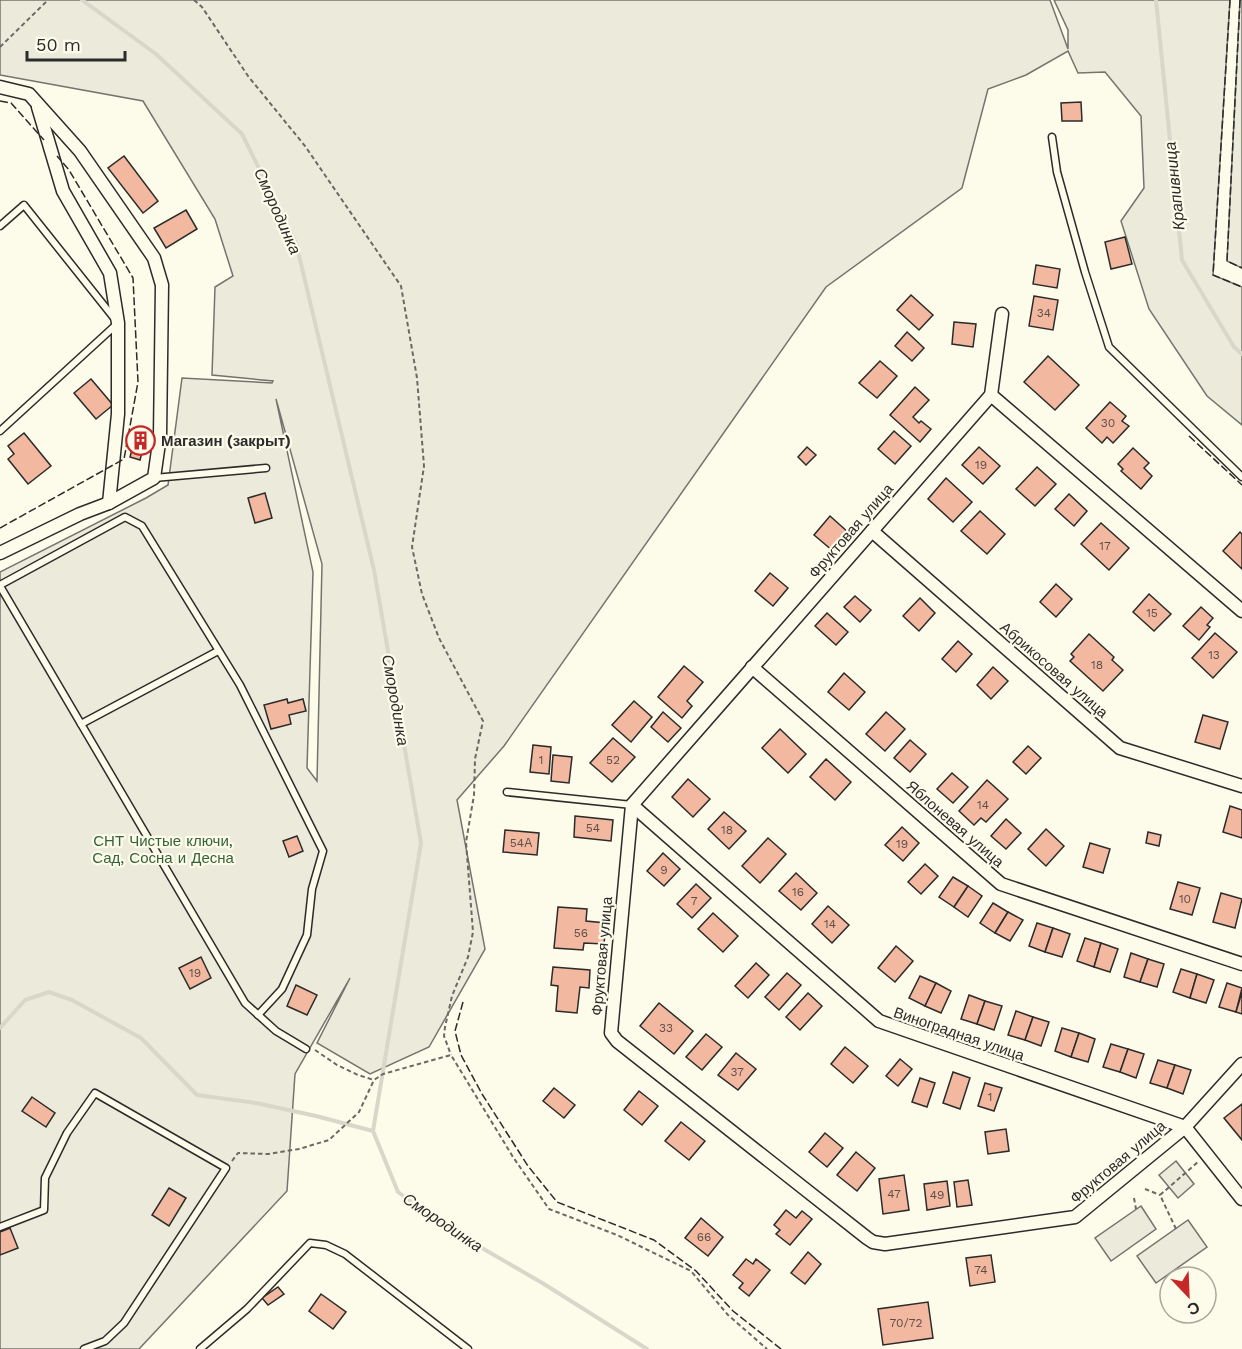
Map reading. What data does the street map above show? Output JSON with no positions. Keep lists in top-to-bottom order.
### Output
{
  "streets": {
    "street": [
      "Фруктовая улица",
      "Абрикосовая улица",
      "Яблоневая улица",
      "Виноградная улица"
    ]
  },
  "crossings": [
    ["Фруктовая улица", "Абрикосовая улица"],
    ["Фруктовая улица", "Яблоневая улица"],
    ["Фруктовая улица", "Виноградная улица"]
  ],
  "water": ["Крапивница", "Смородинка"],
  "parks": ["СНТ Чистые ключи, Сад, Сосна и Десна"],
  "places": {
    "building": ["Магазин (закрыт)"]
  },
  "house_numbers": [
    "34",
    "30",
    "19",
    "17",
    "15",
    "13",
    "18",
    "1",
    "52",
    "14",
    "54",
    "18",
    "54А",
    "19",
    "9",
    "16",
    "10",
    "7",
    "14",
    "56",
    "19",
    "33",
    "37",
    "1",
    "47",
    "49",
    "66",
    "74",
    "70/72"
  ],
  "scale_bar": "50 m",
  "north": "bottom right"
}
